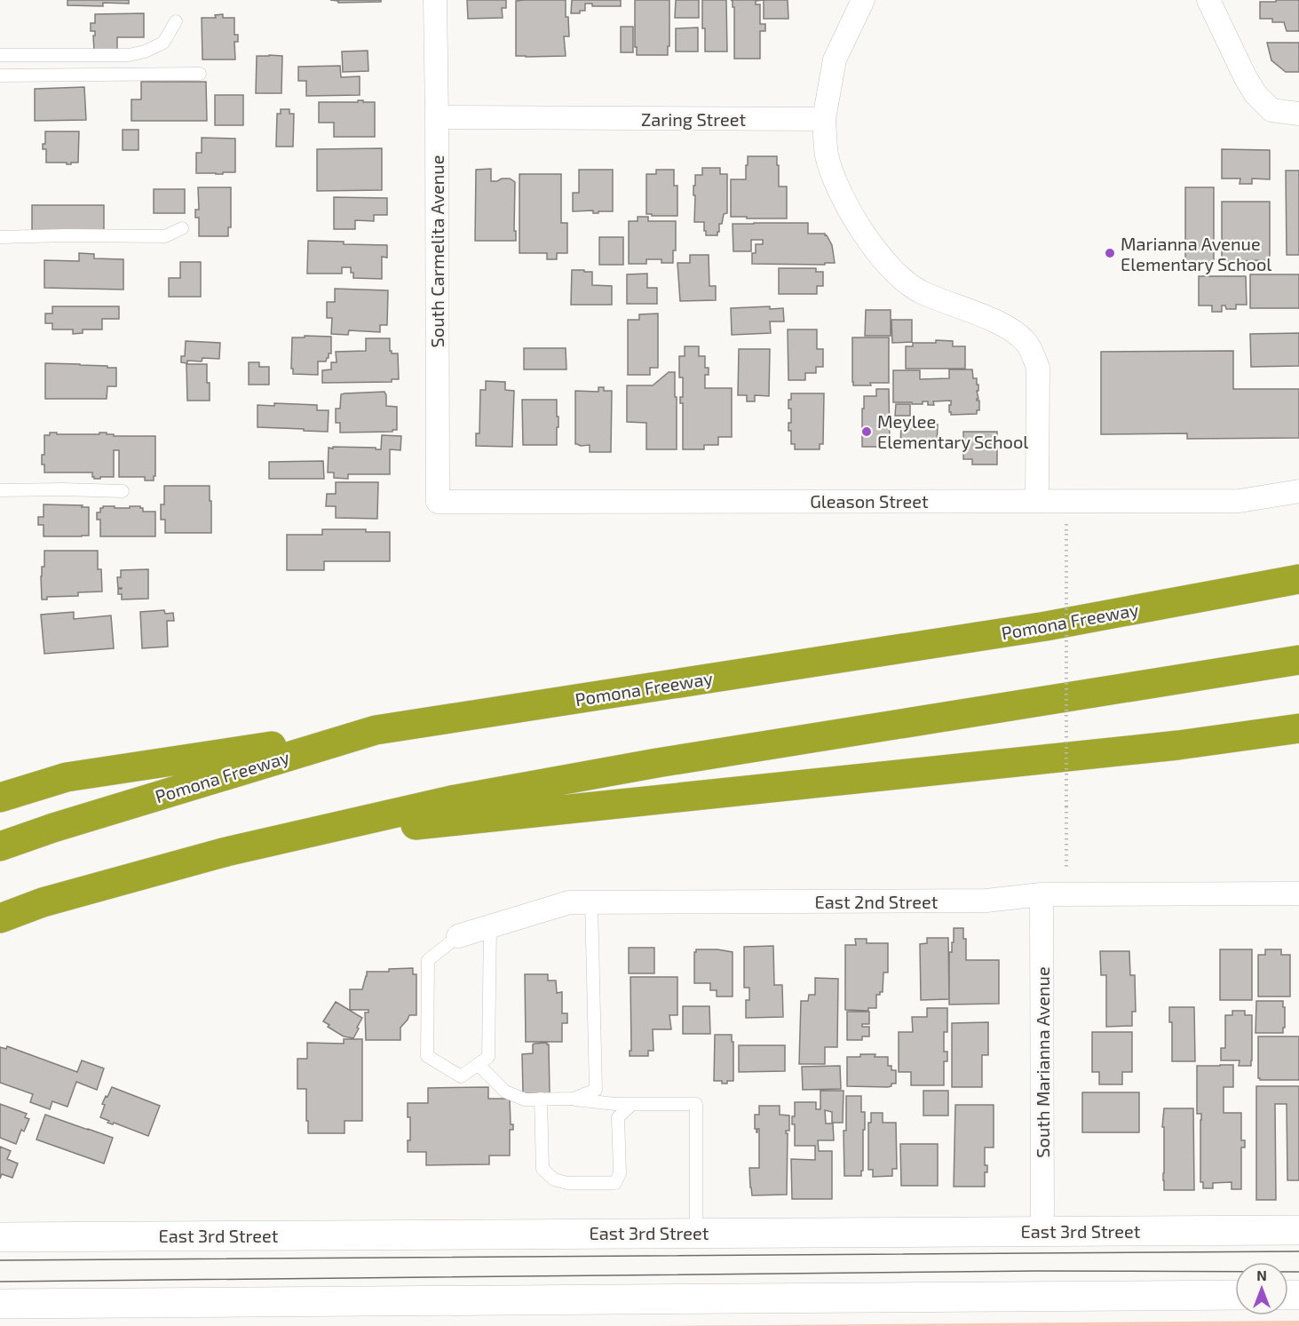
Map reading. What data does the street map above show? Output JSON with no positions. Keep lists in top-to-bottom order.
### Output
{
  "streets": {
    "highway": ["Pomona Freeway"],
    "main road": ["East 3rd Street"],
    "street": [
      "Zaring Street",
      "South Carmelita Avenue",
      "Gleason Street",
      "East 2nd Street",
      "South Marianna Avenue"
    ]
  },
  "crossings": [
    ["Zaring Street", "South Carmelita Avenue"],
    ["South Carmelita Avenue", "Gleason Street"],
    ["East 2nd Street", "South Marianna Avenue"],
    ["South Marianna Avenue", "East 3rd Street"]
  ],
  "places": ["Marianna Avenue Elementary School", "Meylee Elementary School"],
  "north": "top"
}
